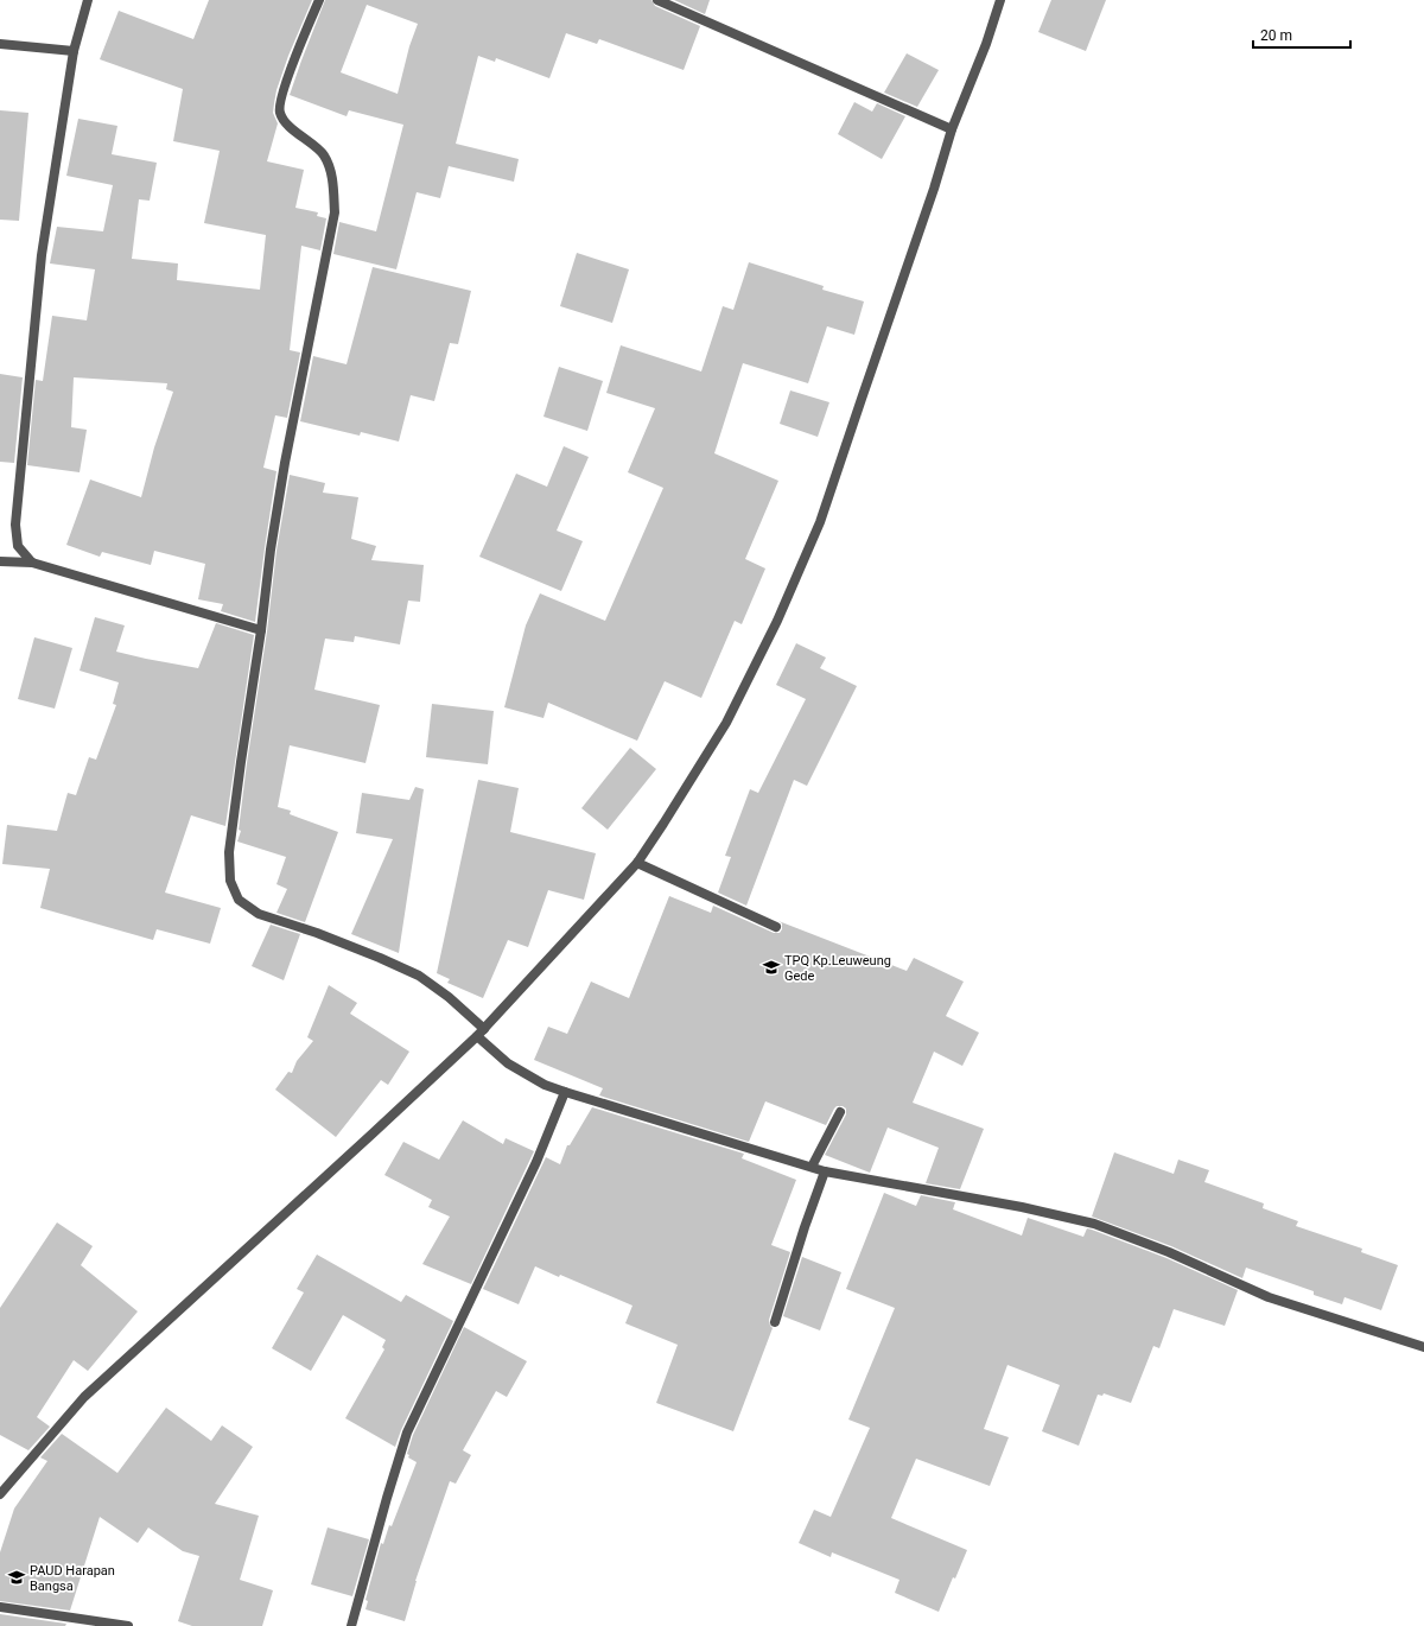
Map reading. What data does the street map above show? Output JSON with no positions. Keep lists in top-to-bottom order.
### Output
{
  "places": {
    "school or university": ["TPQ Kp.Leuweung Gede", "PAUD Harapan Bangsa"]
  },
  "scale_bar": "20 m"
}
